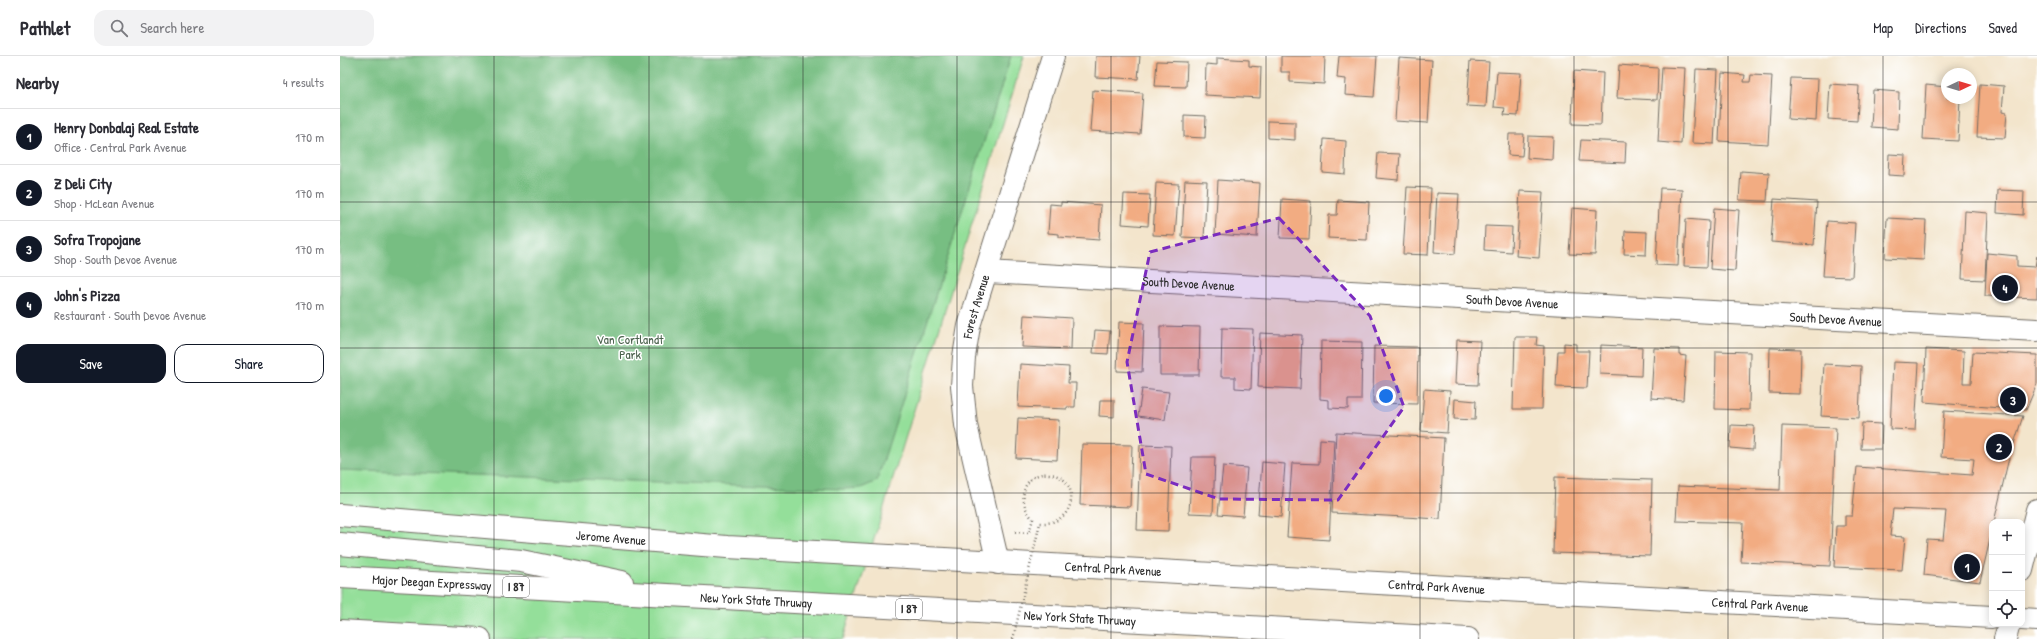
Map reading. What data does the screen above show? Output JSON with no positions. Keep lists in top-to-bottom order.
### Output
{
  "streets": {
    "main road": [
      "South Devoe Avenue",
      "Forest Avenue",
      "Jerome Avenue",
      "Central Park Avenue",
      "Major Deegan Expressway",
      "I 87",
      "New York State Thruway"
    ]
  },
  "crossings": [
    ["South Devoe Avenue", "Forest Avenue"],
    ["Forest Avenue", "Central Park Avenue"],
    ["Jerome Avenue", "Central Park Avenue"],
    ["Major Deegan Expressway", "New York State Thruway"]
  ],
  "parks": ["Van Cortlandt Park"],
  "north": "right",
  "page": {
    "header": "Pathlet",
    "search": "Search here",
    "nav": ["Map", "Directions", "Saved"],
    "heading": ["Nearby", "4 results"],
    "list": [
      {
        "mark": "1",
        "name": "Henry Donbalaj Real Estate",
        "note": "Office · Central Park Avenue",
        "value": "170 m"
      },
      {
        "mark": "2",
        "name": "Z Deli City",
        "note": "Shop · McLean Avenue",
        "value": "170 m"
      },
      {
        "mark": "3",
        "name": "Sofra Tropojane",
        "note": "Shop · South Devoe Avenue",
        "value": "170 m"
      },
      {
        "mark": "4",
        "name": "John's Pizza",
        "note": "Restaurant · South Devoe Avenue",
        "value": "170 m"
      }
    ],
    "pins": [
      "4",
      "3",
      "2",
      "1"
    ],
    "buttons": ["Save", "Share"],
    "map_buttons": ["+", "−"]
  }
}
